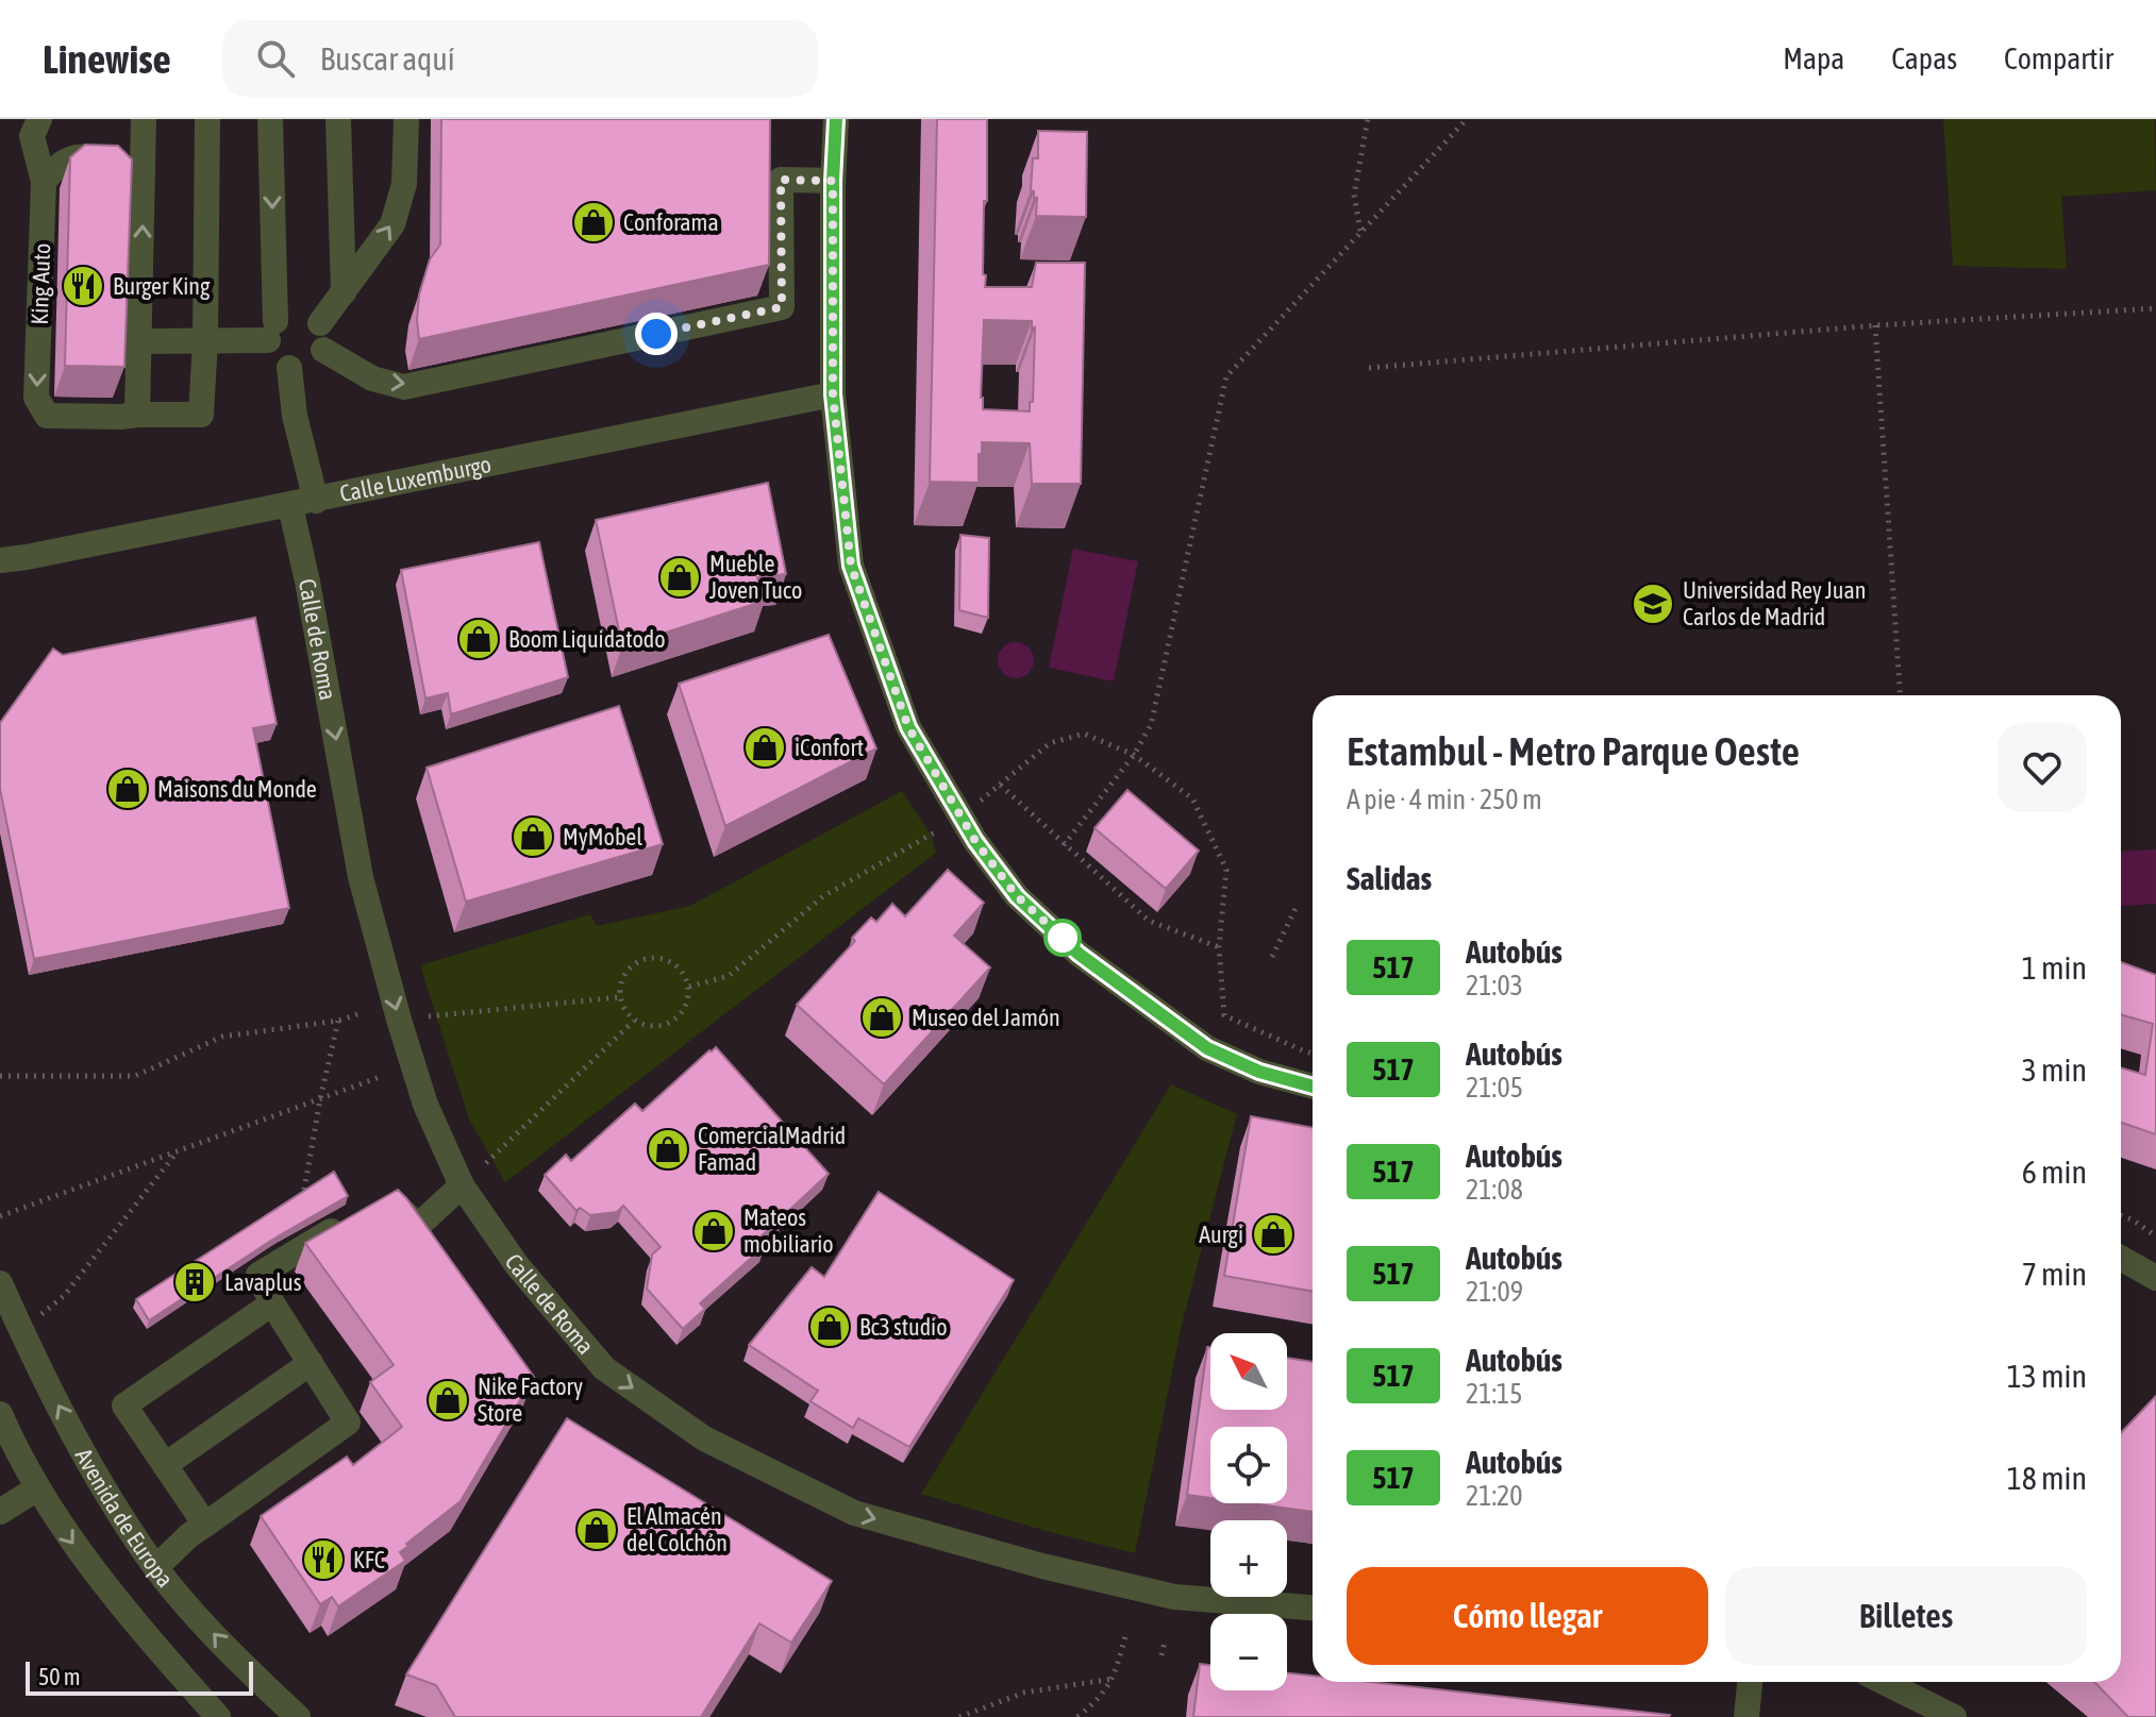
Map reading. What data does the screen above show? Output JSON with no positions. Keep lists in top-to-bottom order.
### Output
{
  "streets": {
    "street": [
      "King Auto",
      "Calle Luxemburgo",
      "Calle de Roma",
      "Avenida de Europa"
    ]
  },
  "crossings": [
    ["Calle Luxemburgo", "Calle de Roma"]
  ],
  "one_way": ["Calle de Roma"],
  "places": {
    "shop": [
      "Conforama",
      "Mueble Joven Tuco",
      "Boom Liquidatodo",
      "iConfort",
      "Maisons du Monde",
      "MyMobel",
      "Museo del Jamón",
      "ComercialMadrid Famad",
      "Mateos mobiliario",
      "Aurgi",
      "Bc3 studio",
      "Nike Factory Store",
      "El Almacén del Colchón"
    ],
    "restaurant": ["Burger King", "KFC"],
    "school or university": ["Universidad Rey Juan Carlos de Madrid"],
    "building": ["Lavaplus"]
  },
  "lines": ["bus line 517"],
  "scale_bar": "50 m",
  "north": "top left",
  "page": {
    "header": "Linewise",
    "search": "Buscar aquí",
    "nav": ["Mapa", "Capas", "Compartir"],
    "heading": [
      ["Estambul - Metro Parque Oeste", "A pie · 4 min · 250 m"],
      "Salidas"
    ],
    "list": [
      {
        "mark": "517",
        "name": "Autobús",
        "note": "21:03",
        "value": "1 min"
      },
      {
        "mark": "517",
        "name": "Autobús",
        "note": "21:05",
        "value": "3 min"
      },
      {
        "mark": "517",
        "name": "Autobús",
        "note": "21:08",
        "value": "6 min"
      },
      {
        "mark": "517",
        "name": "Autobús",
        "note": "21:09",
        "value": "7 min"
      },
      {
        "mark": "517",
        "name": "Autobús",
        "note": "21:15",
        "value": "13 min"
      },
      {
        "mark": "517",
        "name": "Autobús",
        "note": "21:20",
        "value": "18 min"
      }
    ],
    "map_buttons": ["+", "−"],
    "buttons": ["Cómo llegar", "Billetes"],
    "scale": "50 m"
  }
}
